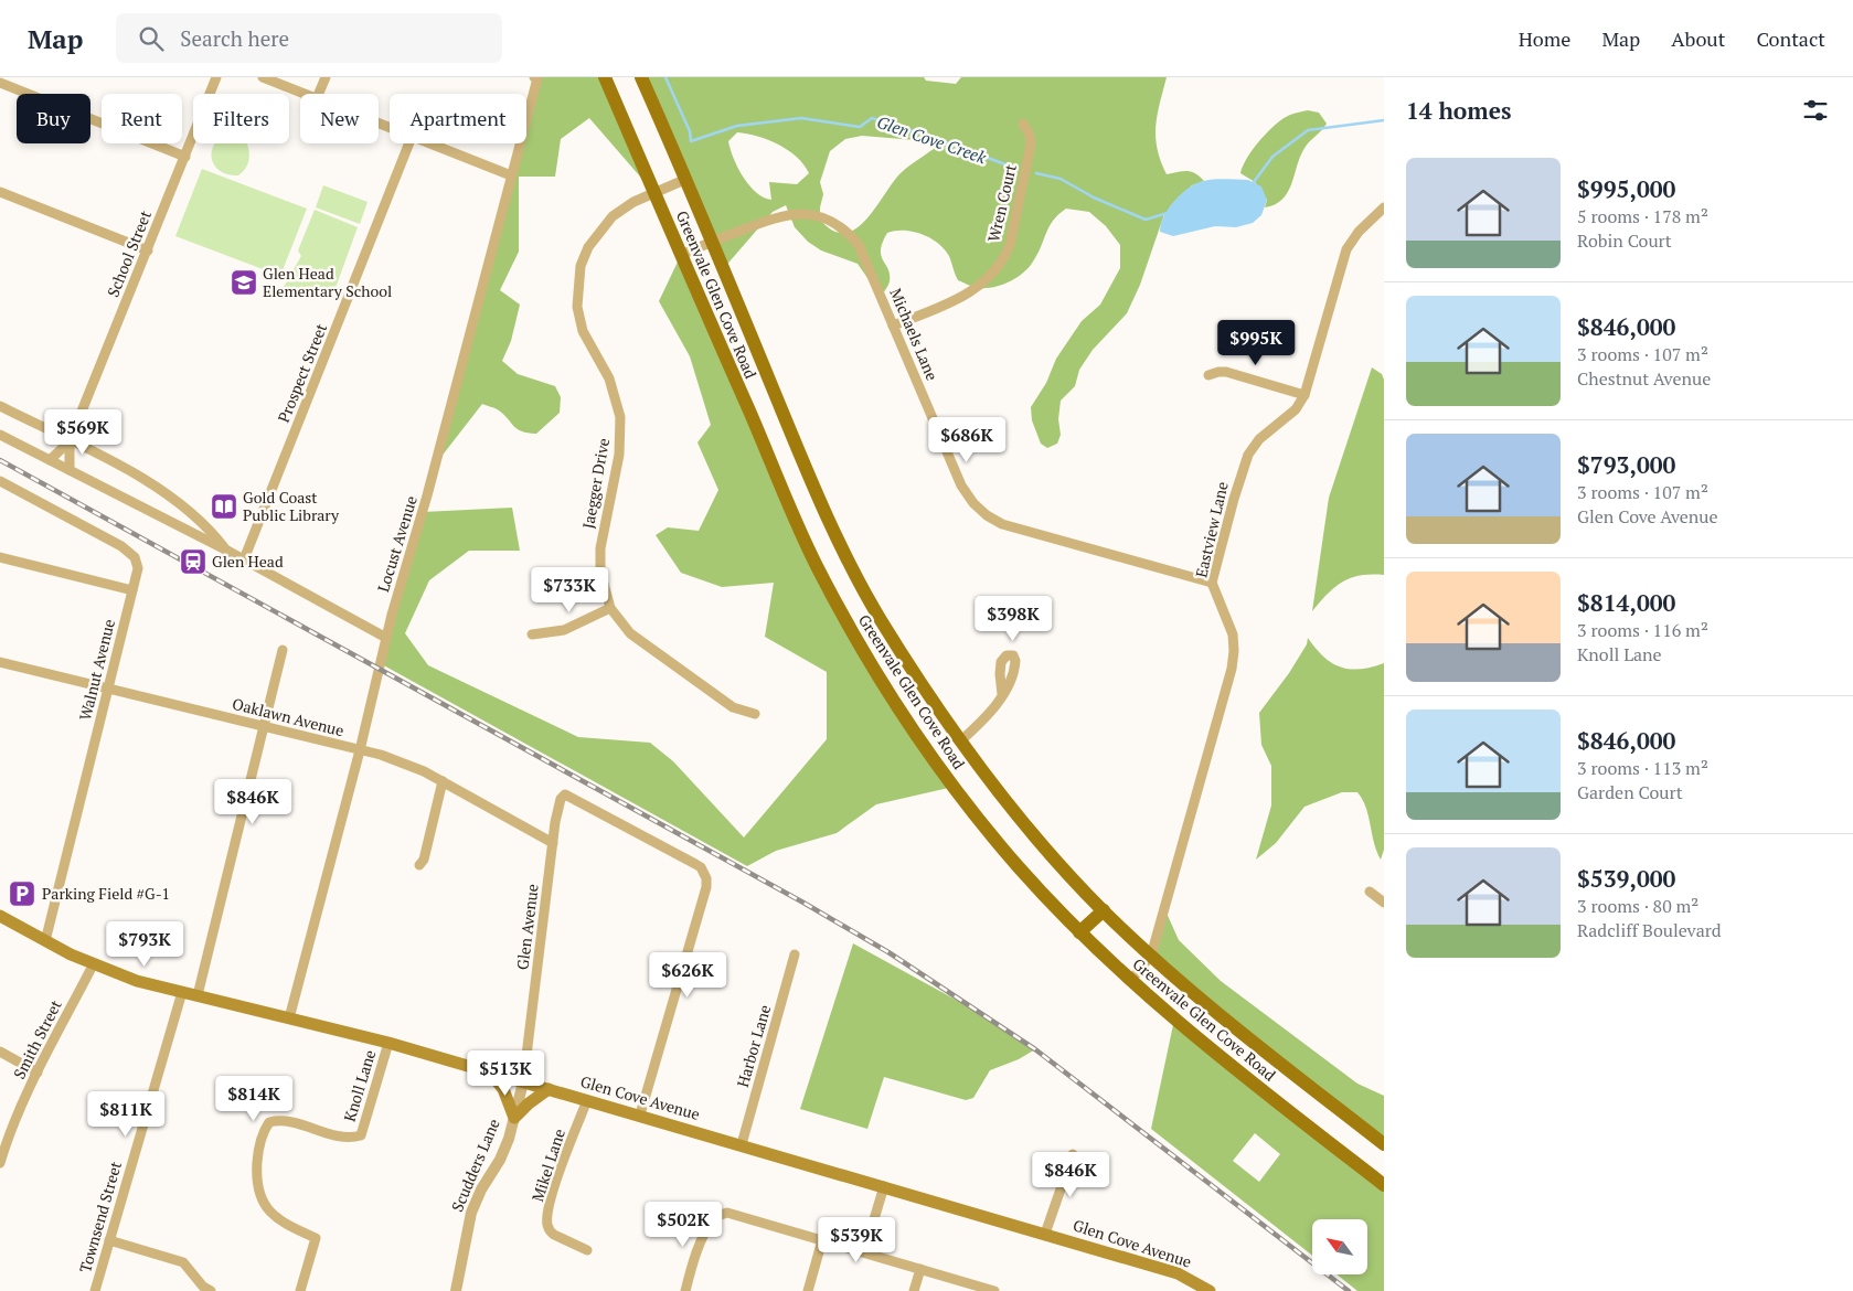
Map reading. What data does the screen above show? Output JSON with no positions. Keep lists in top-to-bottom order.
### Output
{
  "streets": {
    "main road": ["Greenvale Glen Cove Road", "Glen Cove Avenue", "Scudders Lane"],
    "street": [
      "Wren Court",
      "School Street",
      "Michaels Lane",
      "Prospect Street",
      "Jaegger Drive",
      "Eastview Lane",
      "Locust Avenue",
      "Walnut Avenue",
      "Oaklawn Avenue",
      "Glen Avenue",
      "Smith Street",
      "Harbor Lane",
      "Knoll Lane",
      "Mikel Lane",
      "Townsend Street"
    ]
  },
  "crossings": [
    ["Wren Court", "Michaels Lane"],
    ["Greenvale Glen Cove Road", "Michaels Lane"],
    ["Greenvale Glen Cove Road", "Jaegger Drive"],
    ["Greenvale Glen Cove Road", "Eastview Lane"],
    ["Michaels Lane", "Eastview Lane"],
    ["Locust Avenue", "Oaklawn Avenue"],
    ["Locust Avenue", "Glen Cove Avenue"],
    ["Walnut Avenue", "Oaklawn Avenue"],
    ["Walnut Avenue", "Glen Cove Avenue"],
    ["Oaklawn Avenue", "Glen Avenue"],
    ["Glen Avenue", "Glen Cove Avenue"],
    ["Glen Avenue", "Scudders Lane"],
    ["Smith Street", "Glen Cove Avenue"],
    ["Harbor Lane", "Glen Cove Avenue"],
    ["Knoll Lane", "Glen Cove Avenue"],
    ["Glen Cove Avenue", "Scudders Lane"],
    ["Glen Cove Avenue", "Mikel Lane"],
    ["Glen Cove Avenue", "Townsend Street"]
  ],
  "water": ["Glen Cove Creek"],
  "places": {
    "school or university": ["Glen Head Elementary School"],
    "library": ["Gold Coast Public Library"],
    "station": ["Glen Head"],
    "parking": ["Parking Field #G-1"]
  },
  "north": "top left",
  "page": {
    "header": "Map",
    "search": "Search here",
    "nav": [
      "Home",
      "Map",
      "About",
      "Contact"
    ],
    "heading": "14 homes",
    "chip": [
      "Buy",
      "Rent",
      "Filters",
      "New",
      "Apartment"
    ],
    "list": [
      {
        "name": "$995,000",
        "note": "5 rooms · 178 m² · Robin Court"
      },
      {
        "name": "$846,000",
        "note": "3 rooms · 107 m² · Chestnut Avenue"
      },
      {
        "name": "$793,000",
        "note": "3 rooms · 107 m² · Glen Cove Avenue"
      },
      {
        "name": "$814,000",
        "note": "3 rooms · 116 m² · Knoll Lane"
      },
      {
        "name": "$846,000",
        "note": "3 rooms · 113 m² · Garden Court"
      },
      {
        "name": "$539,000",
        "note": "3 rooms · 80 m² · Radcliff Boulevard"
      }
    ],
    "price": [
      "$995K",
      "$569K",
      "$686K",
      "$733K",
      "$398K",
      "$846K",
      "$793K",
      "$626K",
      "$513K",
      "$814K",
      "$811K",
      "$846K",
      "$502K",
      "$539K"
    ]
  }
}
